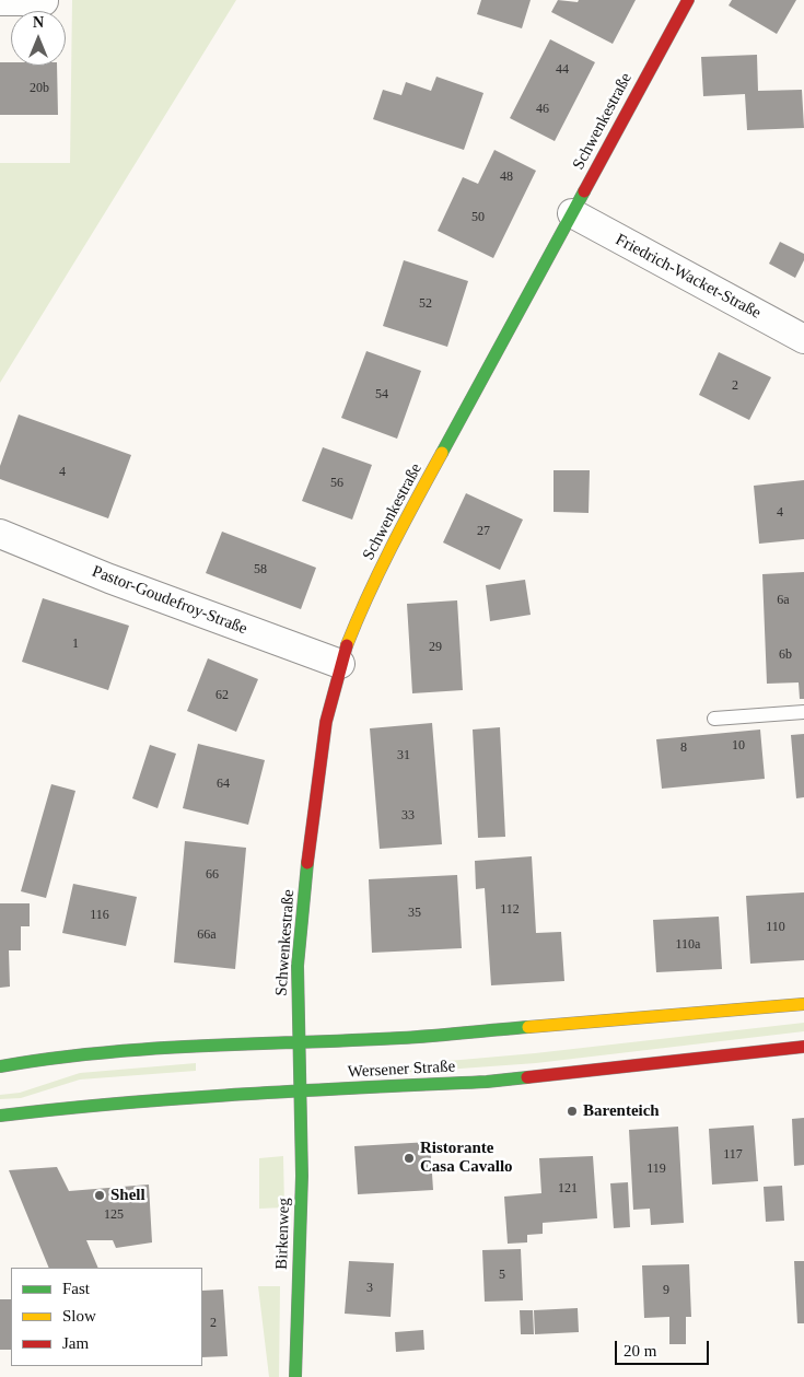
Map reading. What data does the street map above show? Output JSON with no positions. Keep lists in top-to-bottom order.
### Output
{
  "streets": {
    "main road": ["Schwenkestraße", "Wersener Straße", "Birkenweg"],
    "street": ["Friedrich-Wacket-Straße", "Pastor-Goudefroy-Straße"]
  },
  "crossings": [
    ["Schwenkestraße", "Friedrich-Wacket-Straße"],
    ["Schwenkestraße", "Pastor-Goudefroy-Straße"],
    ["Schwenkestraße", "Wersener Straße"],
    ["Schwenkestraße", "Birkenweg"],
    ["Wersener Straße", "Birkenweg"]
  ],
  "places": ["Barenteich", "Ristorante Casa Cavallo", "Shell"],
  "house_numbers": [
    "44",
    "20b",
    "46",
    "48",
    "50",
    "52",
    "2",
    "54",
    "4",
    "56",
    "4",
    "27",
    "58",
    "6a",
    "1",
    "29",
    "6b",
    "62",
    "10",
    "8",
    "31",
    "64",
    "33",
    "66",
    "112",
    "35",
    "116",
    "110",
    "66a",
    "110a",
    "117",
    "119",
    "121",
    "125",
    "5",
    "3",
    "9",
    "2"
  ],
  "legend": ["Fast", "Slow", "Jam"],
  "scale_bar": "20 m",
  "north": "top"
}
